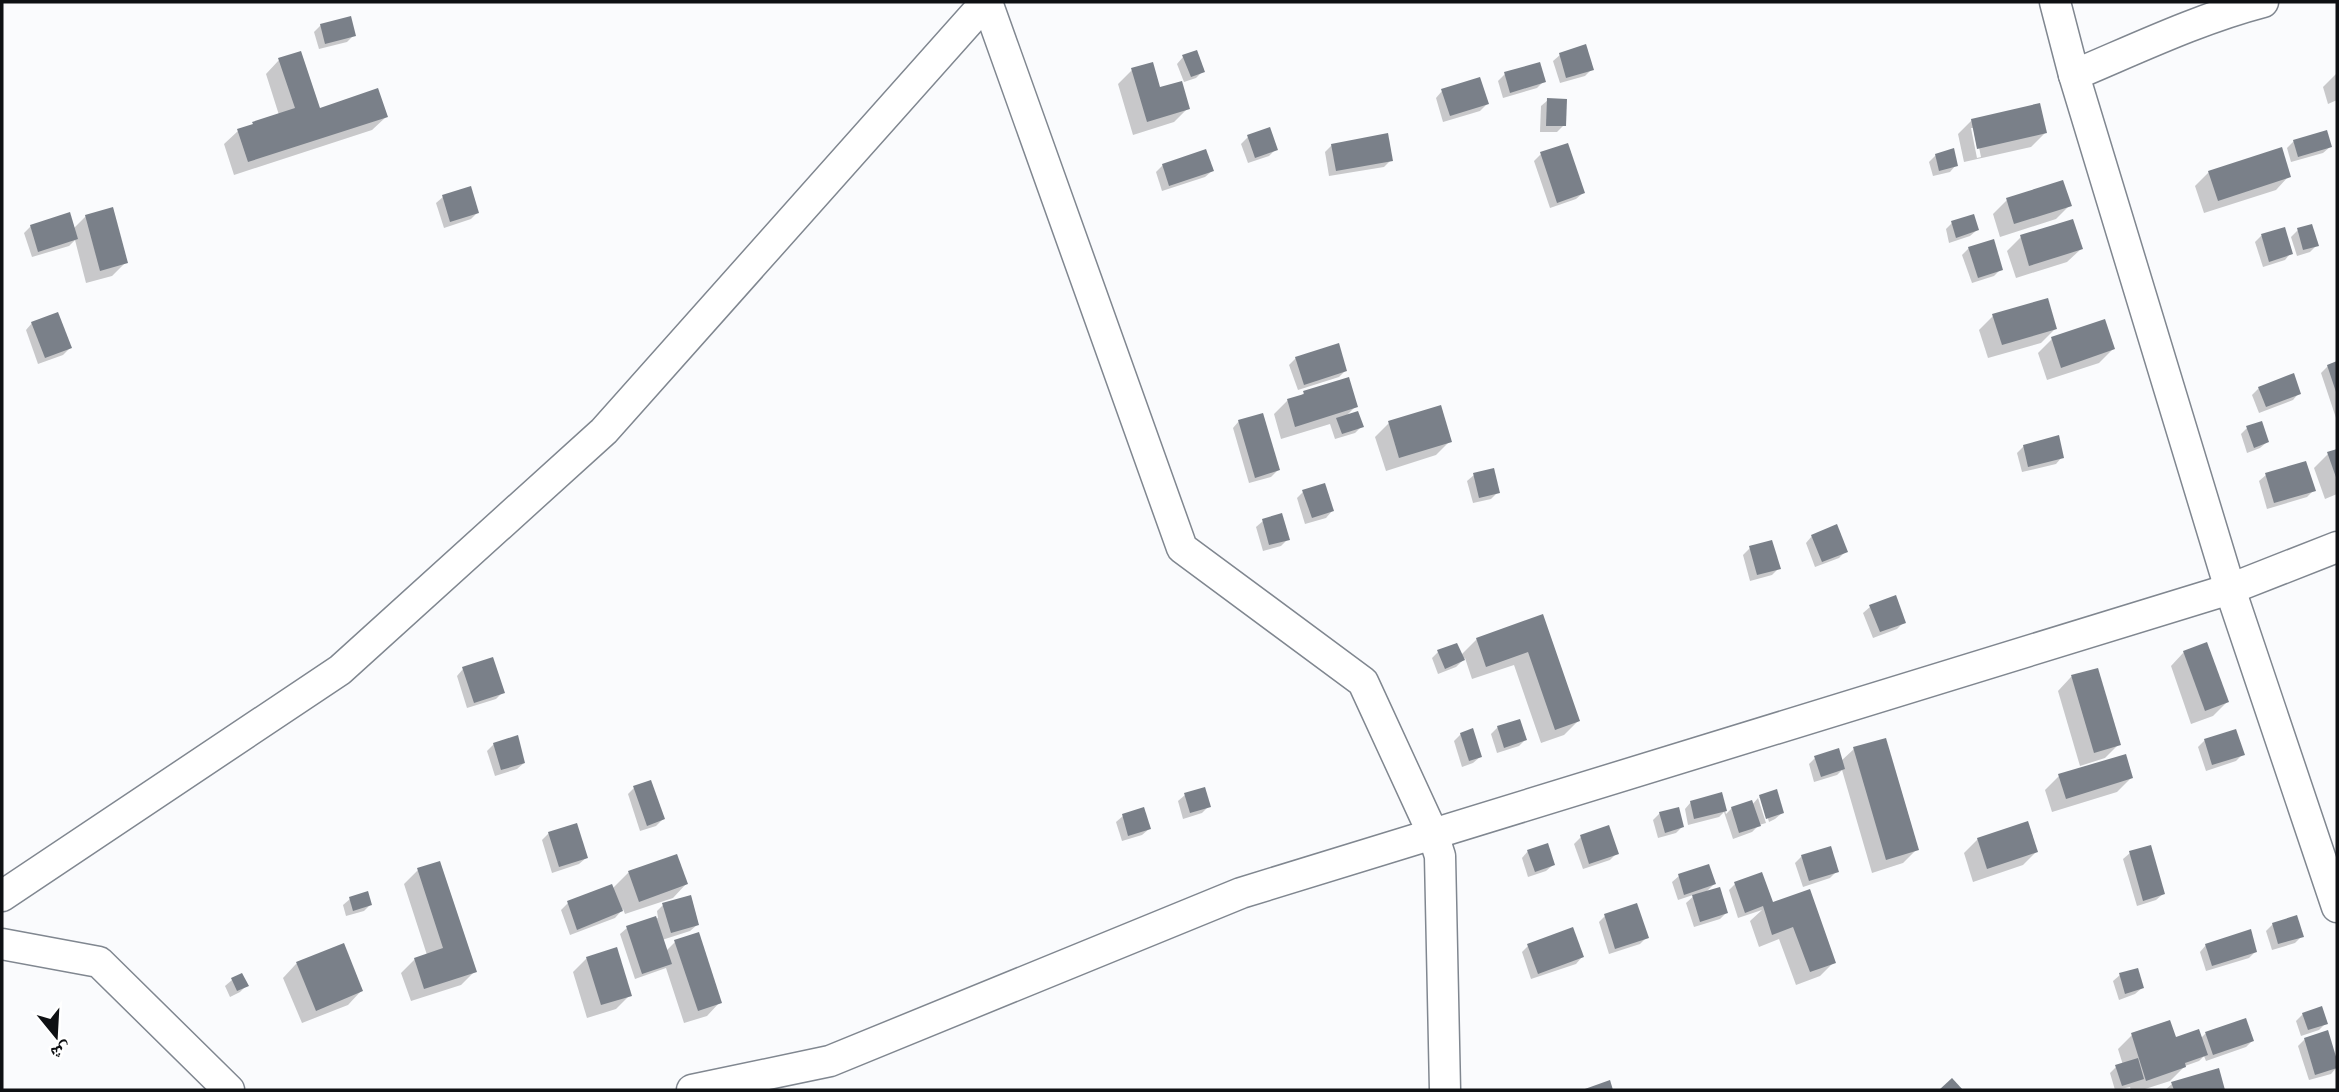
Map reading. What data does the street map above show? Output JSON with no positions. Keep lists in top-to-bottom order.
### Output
{
  "north": "bottom"
}
